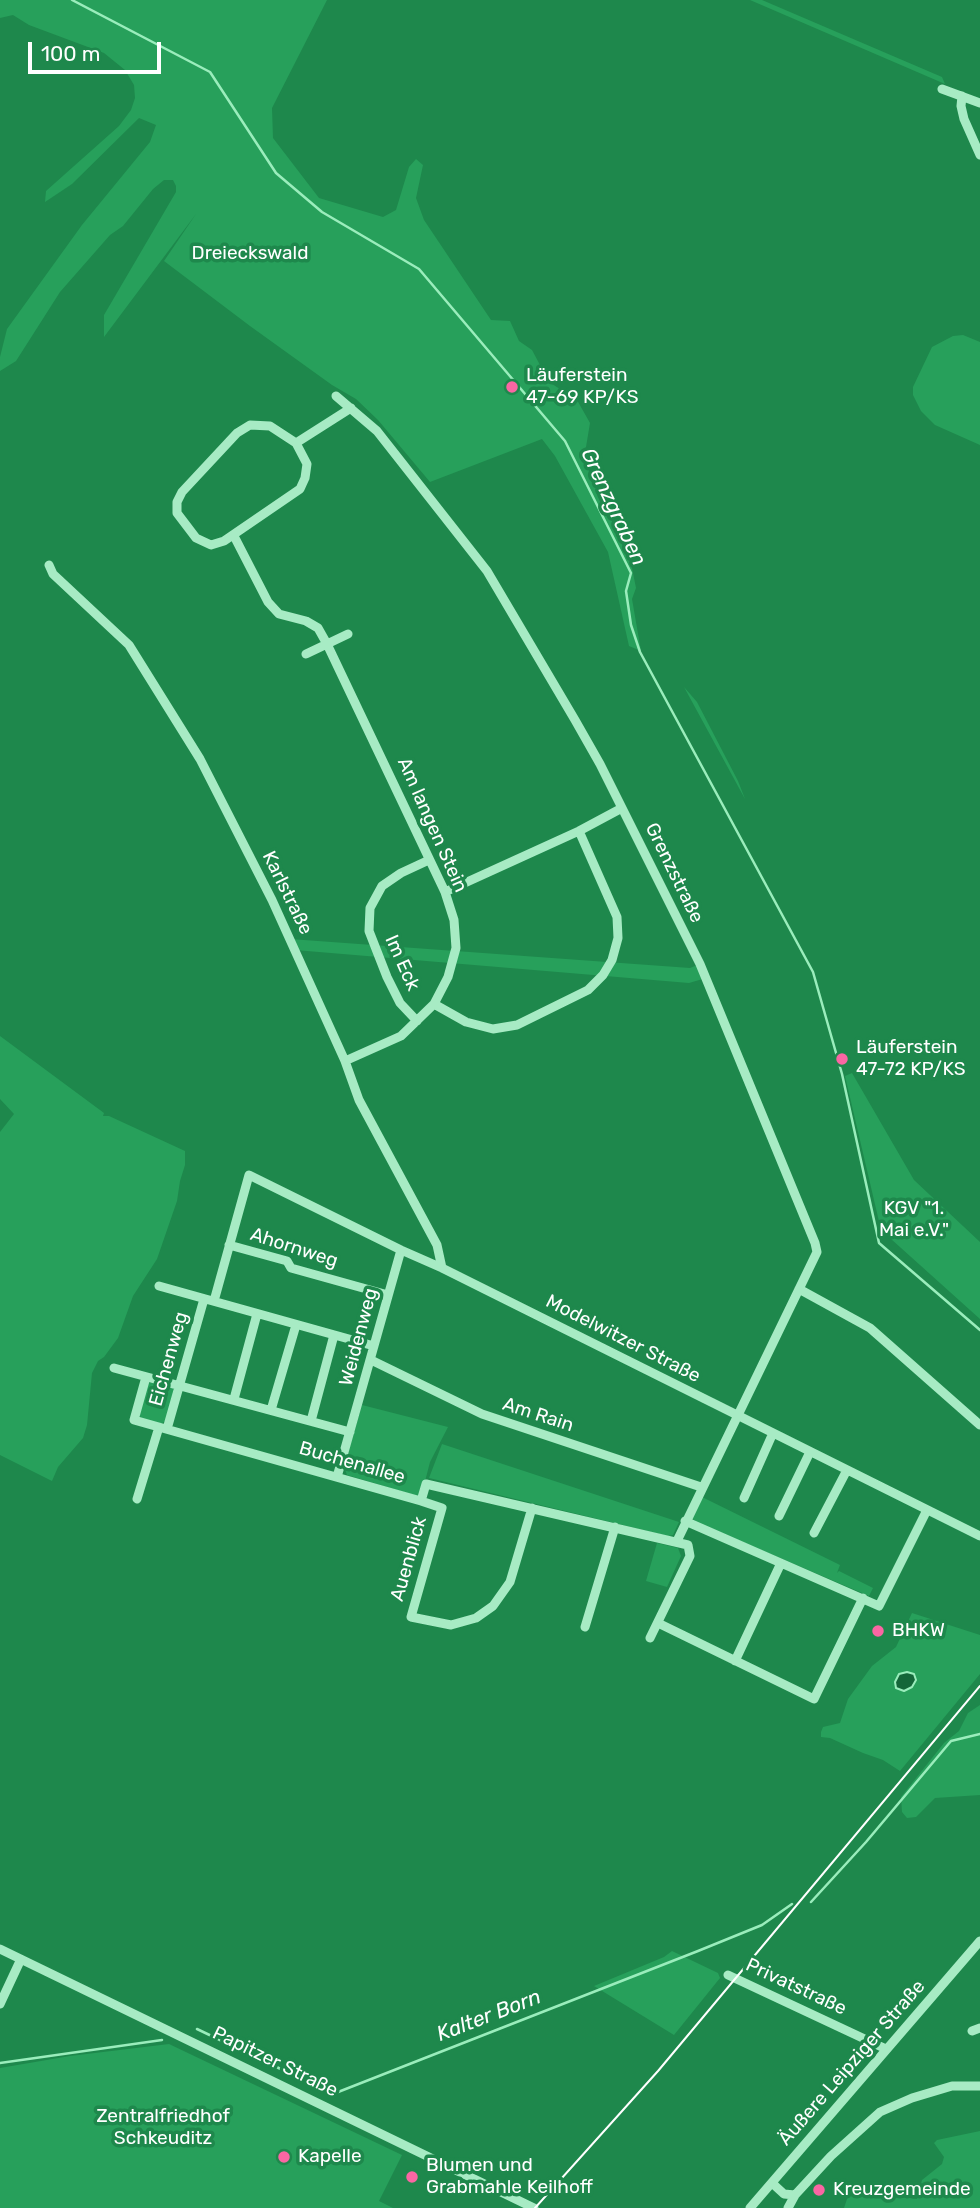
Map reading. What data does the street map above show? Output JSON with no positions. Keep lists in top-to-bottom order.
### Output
{
  "streets": {
    "street": [
      "Am langen Stein",
      "Grenzstraße",
      "Karlstraße",
      "Im Eck",
      "Ahornweg",
      "Weidenweg",
      "Modelwitzer Straße",
      "Eichenweg",
      "Am Rain",
      "Buchenallee",
      "Auenblick",
      "Privatstraße",
      "Papitzer Straße",
      "Äußere Leipziger Straße"
    ]
  },
  "crossings": [
    ["Am langen Stein", "Karlstraße"],
    ["Am langen Stein", "Im Eck"],
    ["Grenzstraße", "Modelwitzer Straße"],
    ["Grenzstraße", "Am Rain"],
    ["Grenzstraße", "Buchenallee"],
    ["Karlstraße", "Modelwitzer Straße"],
    ["Ahornweg", "Weidenweg"],
    ["Ahornweg", "Eichenweg"],
    ["Weidenweg", "Modelwitzer Straße"],
    ["Weidenweg", "Am Rain"],
    ["Weidenweg", "Buchenallee"],
    ["Modelwitzer Straße", "Eichenweg"],
    ["Eichenweg", "Buchenallee"],
    ["Buchenallee", "Auenblick"],
    ["Privatstraße", "Äußere Leipziger Straße"]
  ],
  "water": ["Grenzgraben", "Kalter Born"],
  "parks": ["Dreieckswald", "KGV \"1. Mai e.V.\"", "Zentralfriedhof Schkeuditz"],
  "places": [
    "Läuferstein 47-69 KP/KS",
    "Läuferstein 47-72 KP/KS",
    "BHKW",
    "Kapelle",
    "Blumen und Grabmahle Keilhoff",
    "Kreuzgemeinde"
  ],
  "scale_bar": "100 m"
}
